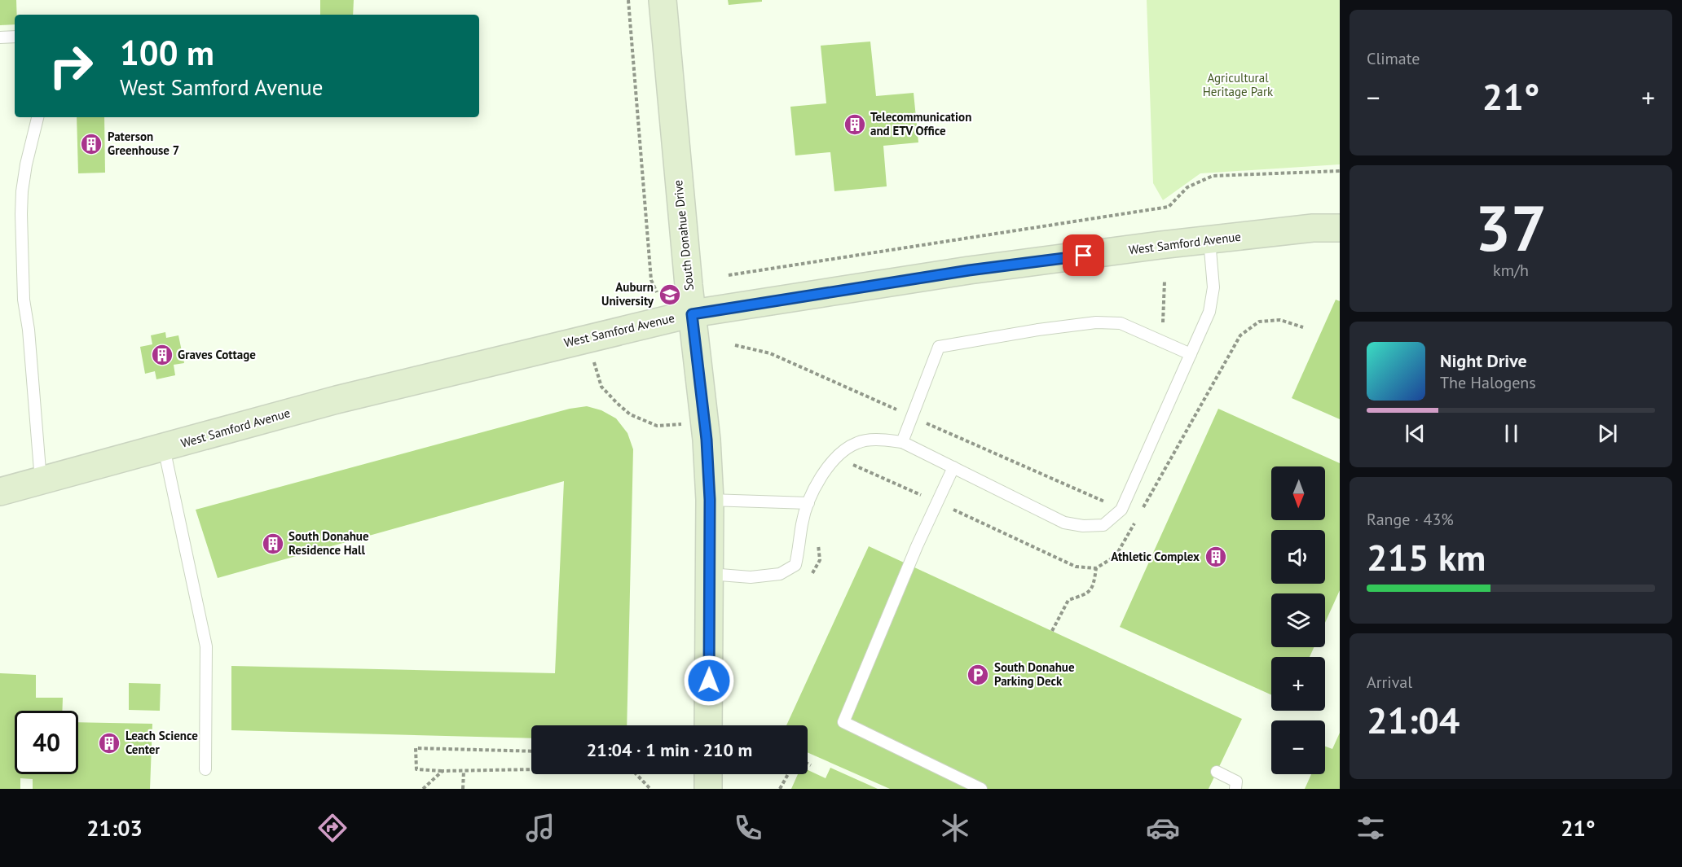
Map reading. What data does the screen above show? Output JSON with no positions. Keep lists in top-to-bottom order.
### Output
{
  "streets": {
    "street": ["South Donahue Drive", "West Samford Avenue"]
  },
  "crossings": [
    ["South Donahue Drive", "West Samford Avenue"]
  ],
  "parks": ["Agricultural Heritage Park"],
  "places": {
    "building": [
      "Telecommunication and ETV Office",
      "Paterson Greenhouse 7",
      "Graves Cottage",
      "South Donahue Residence Hall",
      "Athletic Complex",
      "Leach Science Center"
    ],
    "school or university": ["Auburn University"],
    "parking": ["South Donahue Parking Deck"]
  },
  "north": "bottom",
  "page": {
    "tile": [
      "Climate",
      ["37", "km/h"],
      ["Range · 43%", "215 km"],
      ["Arrival", "21:04"]
    ],
    "turn": ["100 m", "West Samford Avenue"],
    "heat": ["−", "21°", "+"],
    "song": ["Night Drive", "The Halogens"],
    "map_buttons": ["+", "−"],
    "limit": "40",
    "trip": "21:04 · 1 min · 210 m",
    "tabs": ["21:03", "21°"]
  }
}
